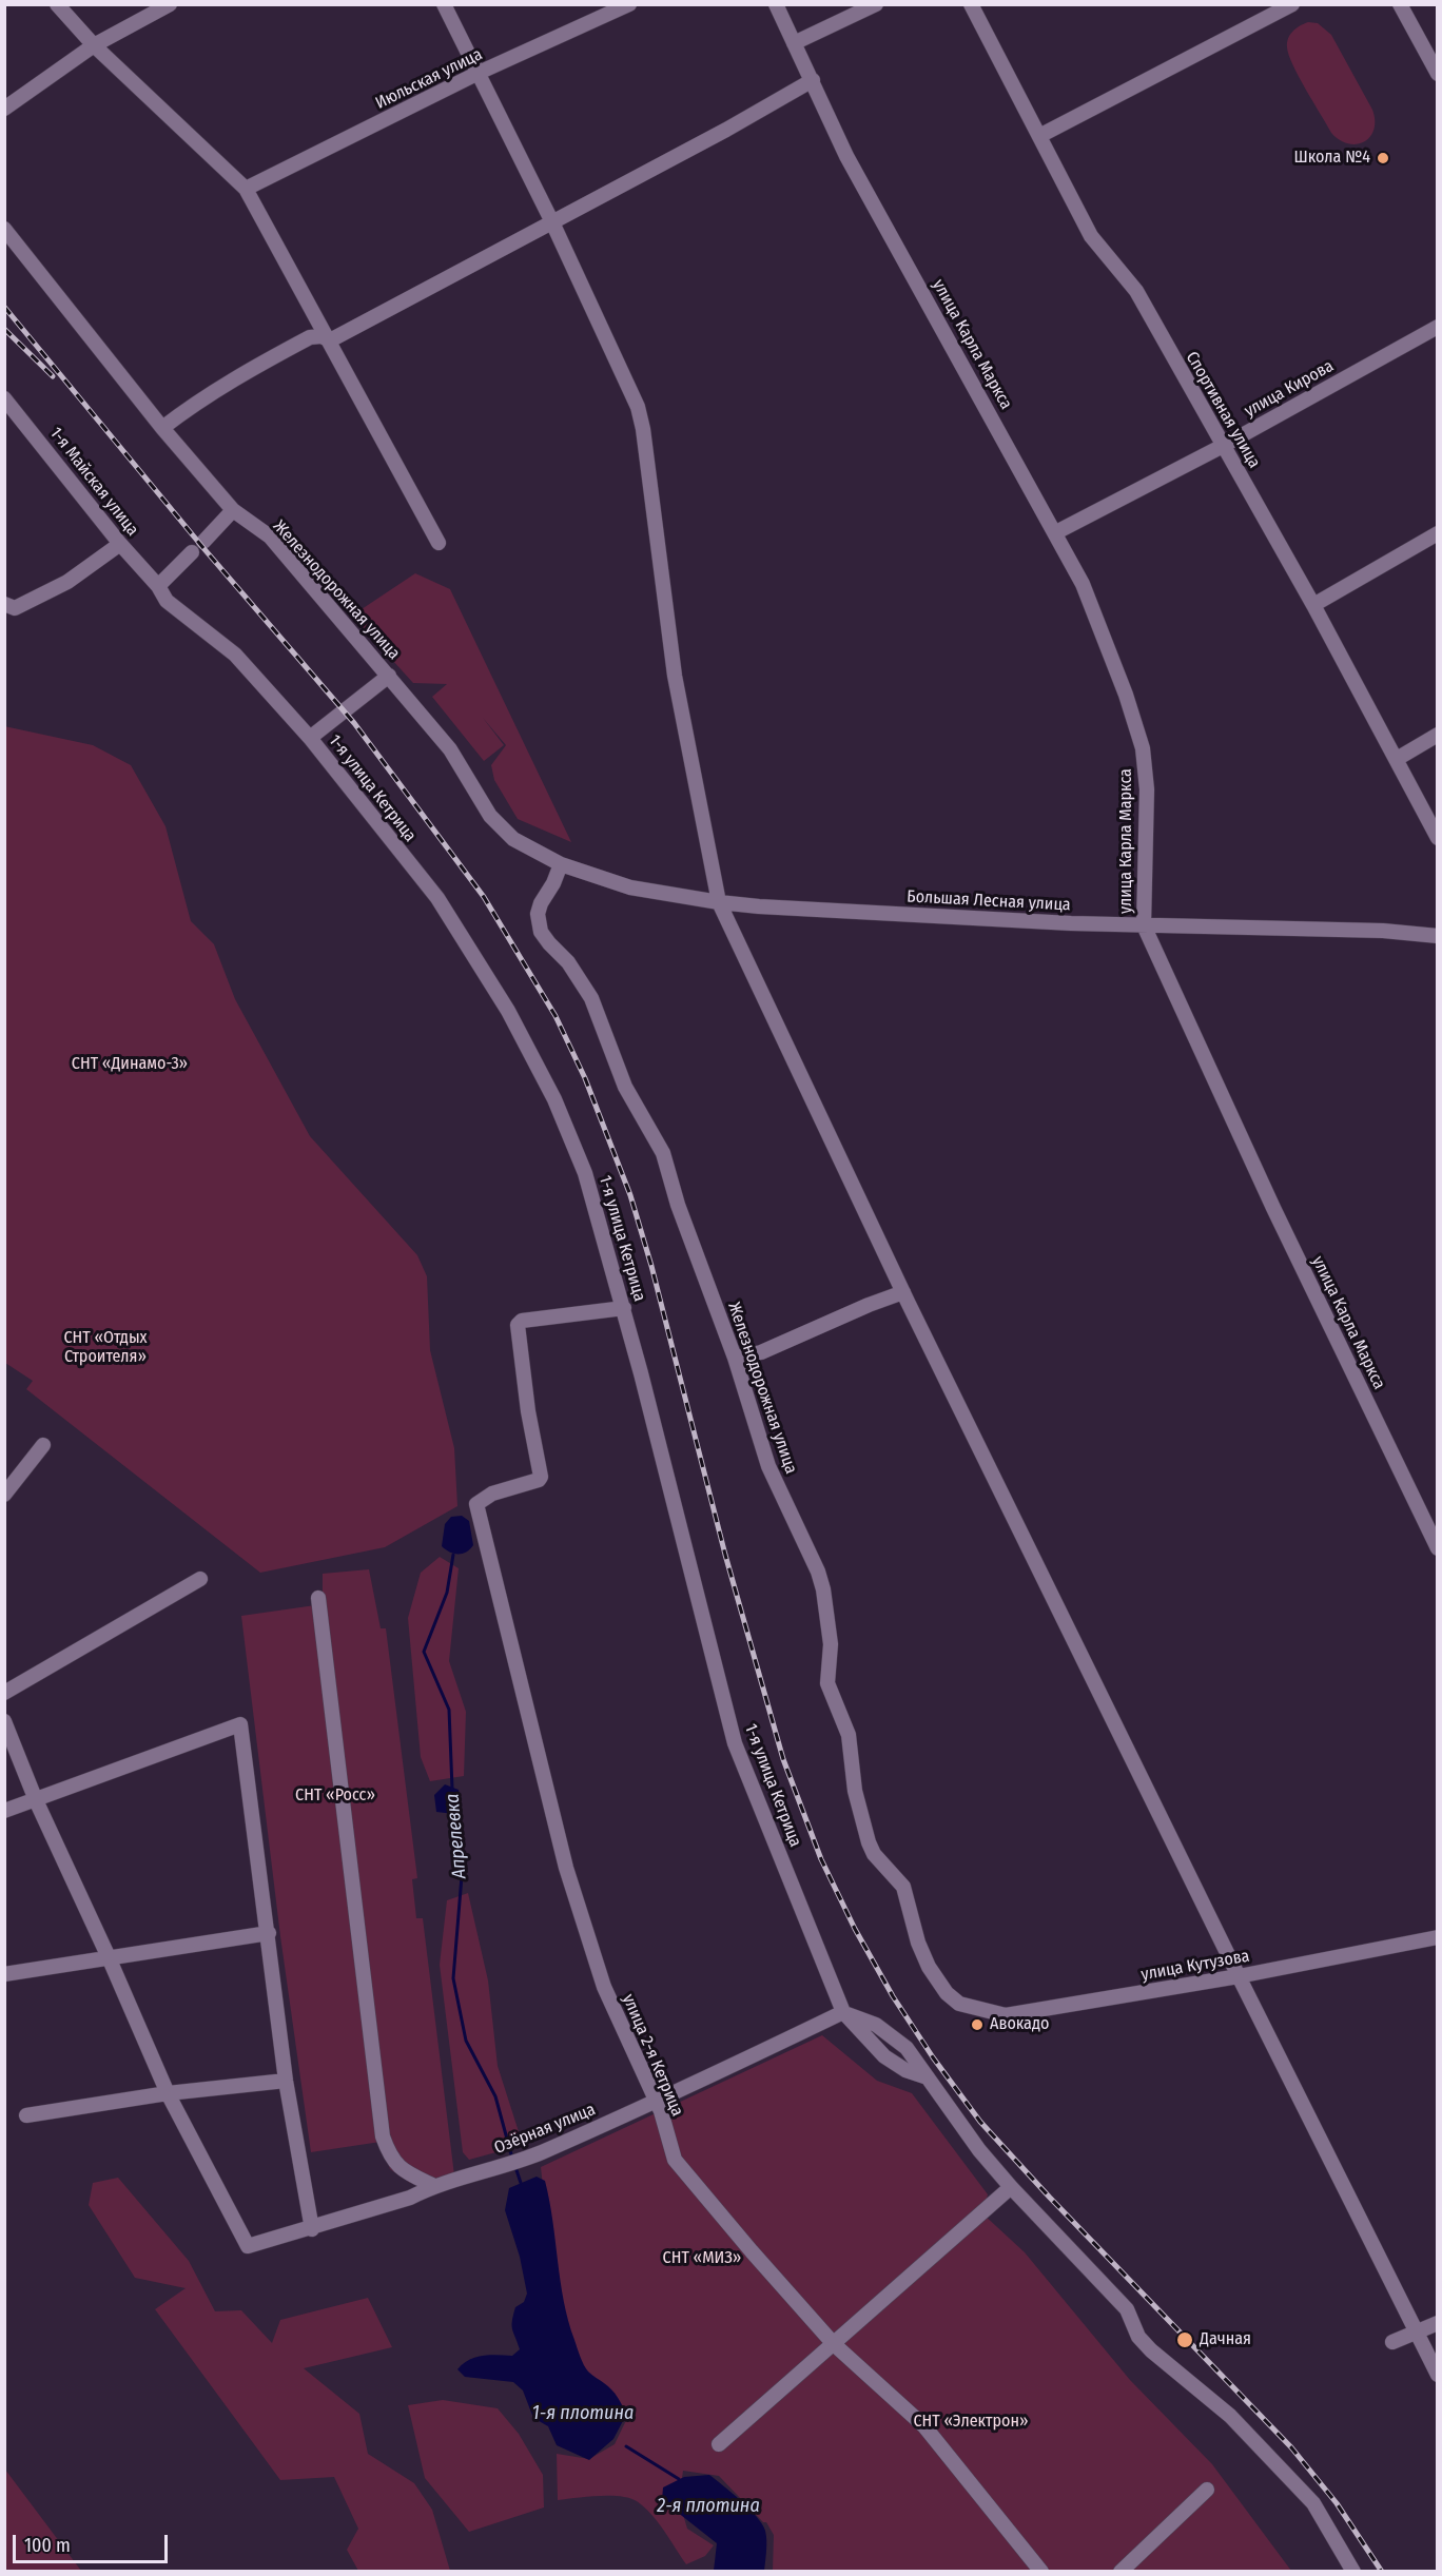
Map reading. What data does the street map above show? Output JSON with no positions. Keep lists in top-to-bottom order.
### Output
{
  "streets": {
    "street": [
      "Июльская улица",
      "улица Карла Маркса",
      "улица Кирова",
      "Спортивная улица",
      "1-я Майская улица",
      "Железнодорожная улица",
      "1-я улица Кетрица",
      "Большая Лесная улица",
      "улица Кутузова",
      "улица 2-я Кетрица",
      "Озёрная улица"
    ]
  },
  "crossings": [
    ["улица Карла Маркса", "улица Кирова"],
    ["улица Карла Маркса", "Большая Лесная улица"],
    ["улица Кирова", "Спортивная улица"],
    ["1-я Майская улица", "1-я улица Кетрица"],
    ["Железнодорожная улица", "Большая Лесная улица"],
    ["Железнодорожная улица", "улица Кутузова"],
    ["1-я улица Кетрица", "улица 2-я Кетрица"],
    ["1-я улица Кетрица", "Озёрная улица"],
    ["улица 2-я Кетрица", "Озёрная улица"]
  ],
  "water": ["Апрелевка", "1-я плотина", "2-я плотина"],
  "parks": [
    "СНТ «Динамо-3»",
    "СНТ «Отдых Строителя»",
    "СНТ «Росс»",
    "СНТ «МИЗ»",
    "СНТ «Электрон»"
  ],
  "places": ["Школа №4", "Авокадо", "Дачная"],
  "scale_bar": "100 m"
}
